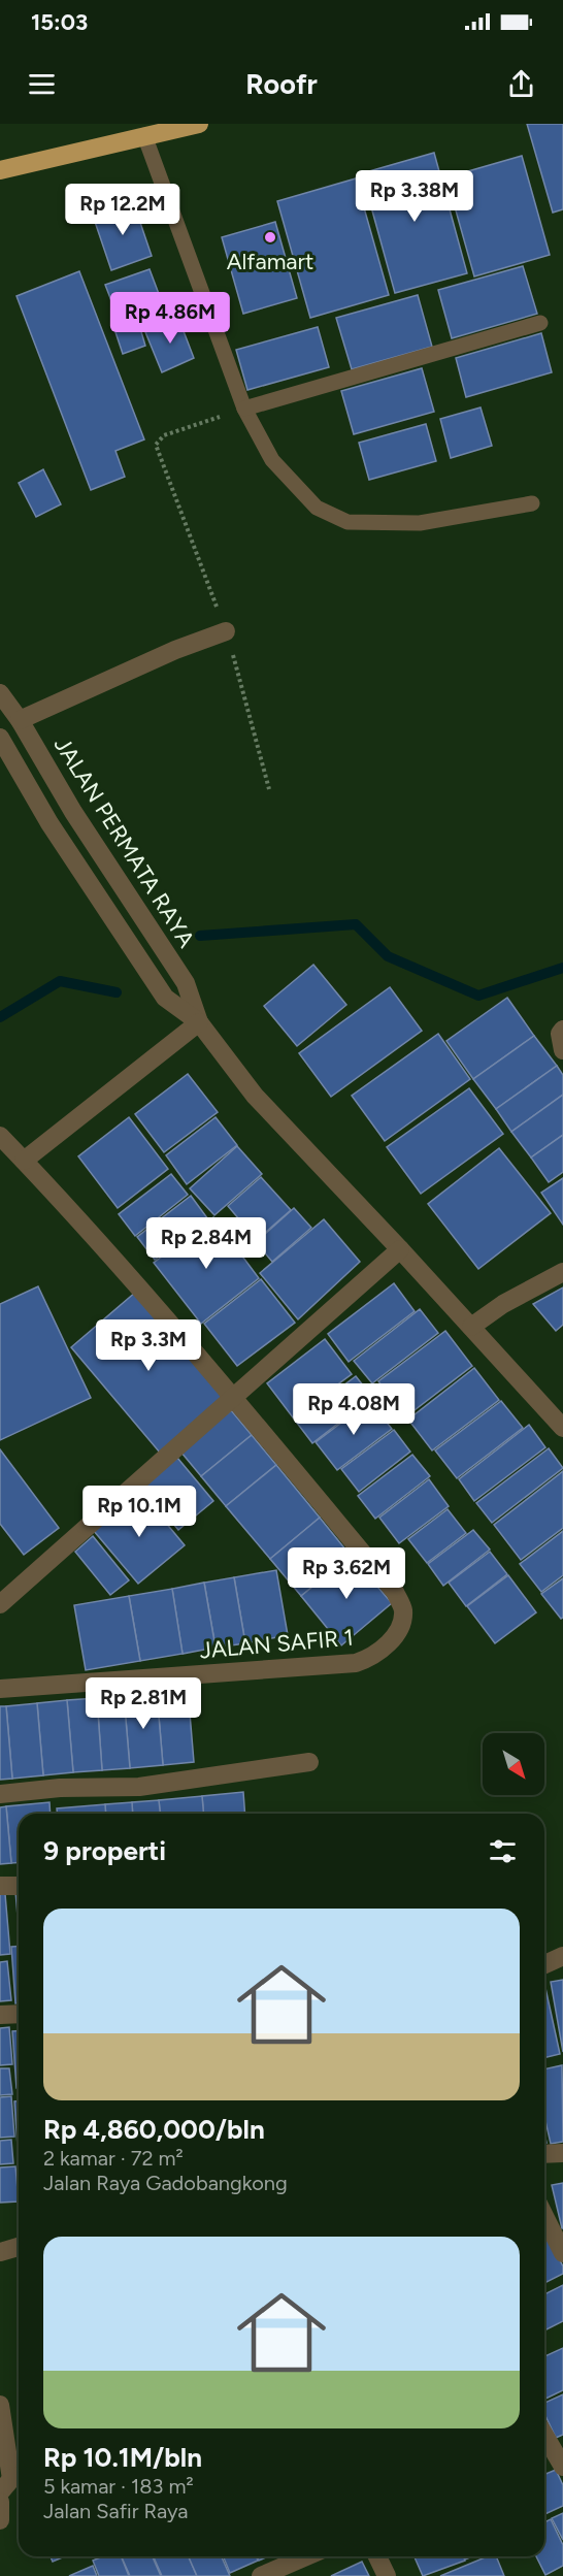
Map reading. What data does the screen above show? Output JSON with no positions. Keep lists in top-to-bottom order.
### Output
{
  "streets": {
    "street": ["JALAN PERMATA RAYA", "JALAN SAFIR 1"]
  },
  "places": ["Alfamart"],
  "north": "bottom right",
  "page": {
    "status": "15:03",
    "header": "Roofr",
    "price": [
      "Rp 3.38M",
      "Rp 12.2M",
      "Rp 4.86M",
      "Rp 2.84M",
      "Rp 3.3M",
      "Rp 4.08M",
      "Rp 10.1M",
      "Rp 3.62M",
      "Rp 2.81M"
    ],
    "heading": "9 properti",
    "list": [
      {
        "name": "Rp 4,860,000/bln",
        "note": "2 kamar · 72 m² · Jalan Raya Gadobangkong"
      },
      {
        "name": "Rp 10.1M/bln",
        "note": "5 kamar · 183 m² · Jalan Safir Raya"
      }
    ]
  }
}
